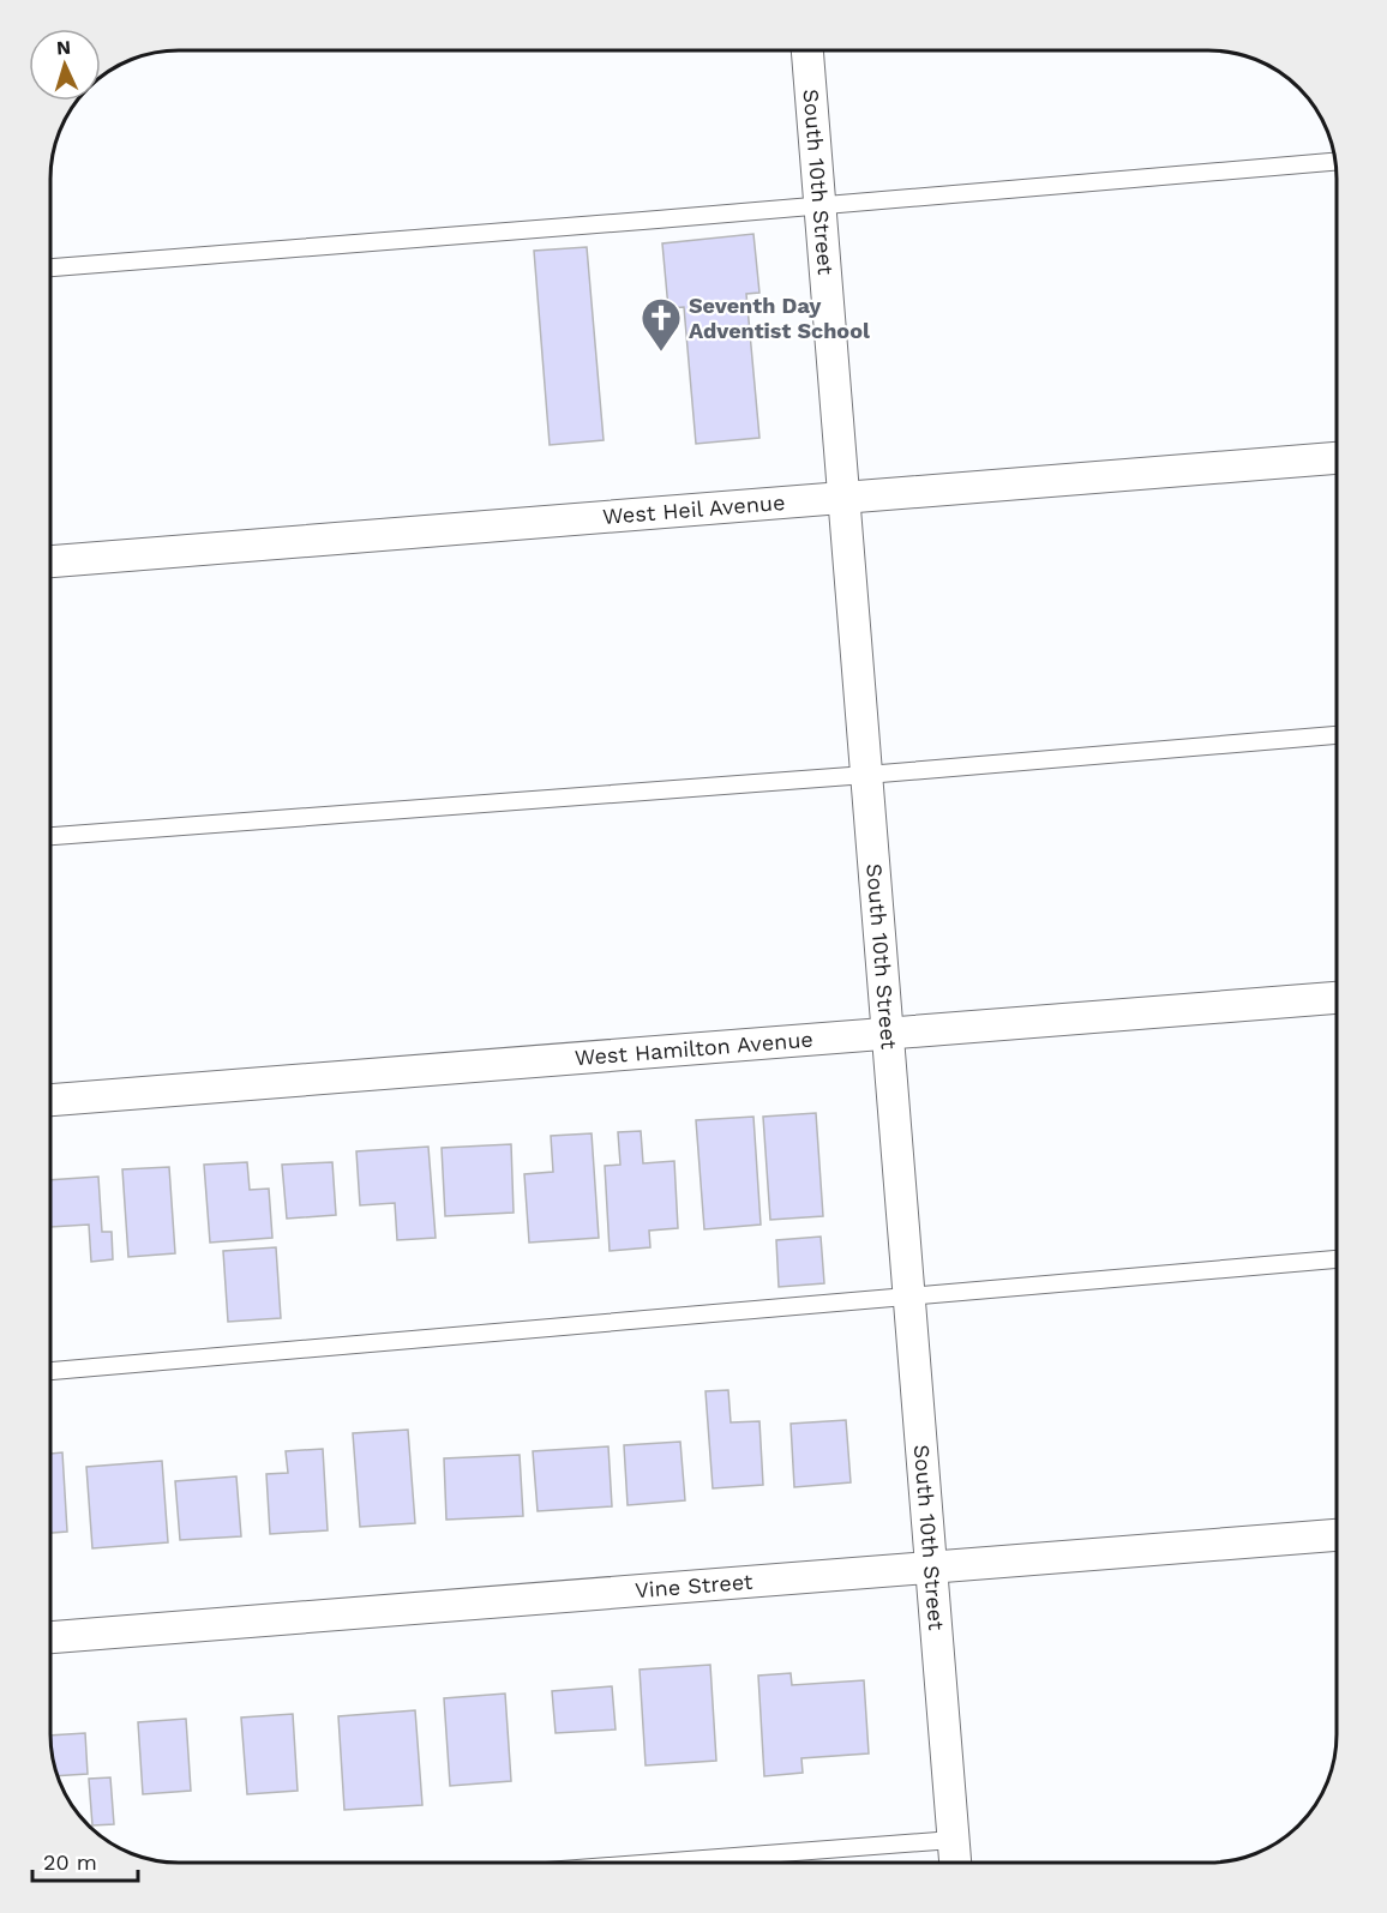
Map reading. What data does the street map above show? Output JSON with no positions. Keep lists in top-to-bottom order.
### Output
{
  "streets": {
    "street": [
      "South 10th Street",
      "West Heil Avenue",
      "West Hamilton Avenue",
      "Vine Street"
    ]
  },
  "crossings": [
    ["South 10th Street", "West Heil Avenue"],
    ["South 10th Street", "West Hamilton Avenue"],
    ["South 10th Street", "Vine Street"]
  ],
  "places": {
    "church": ["Seventh Day Adventist School"]
  },
  "scale_bar": "20 m",
  "north": "top"
}
